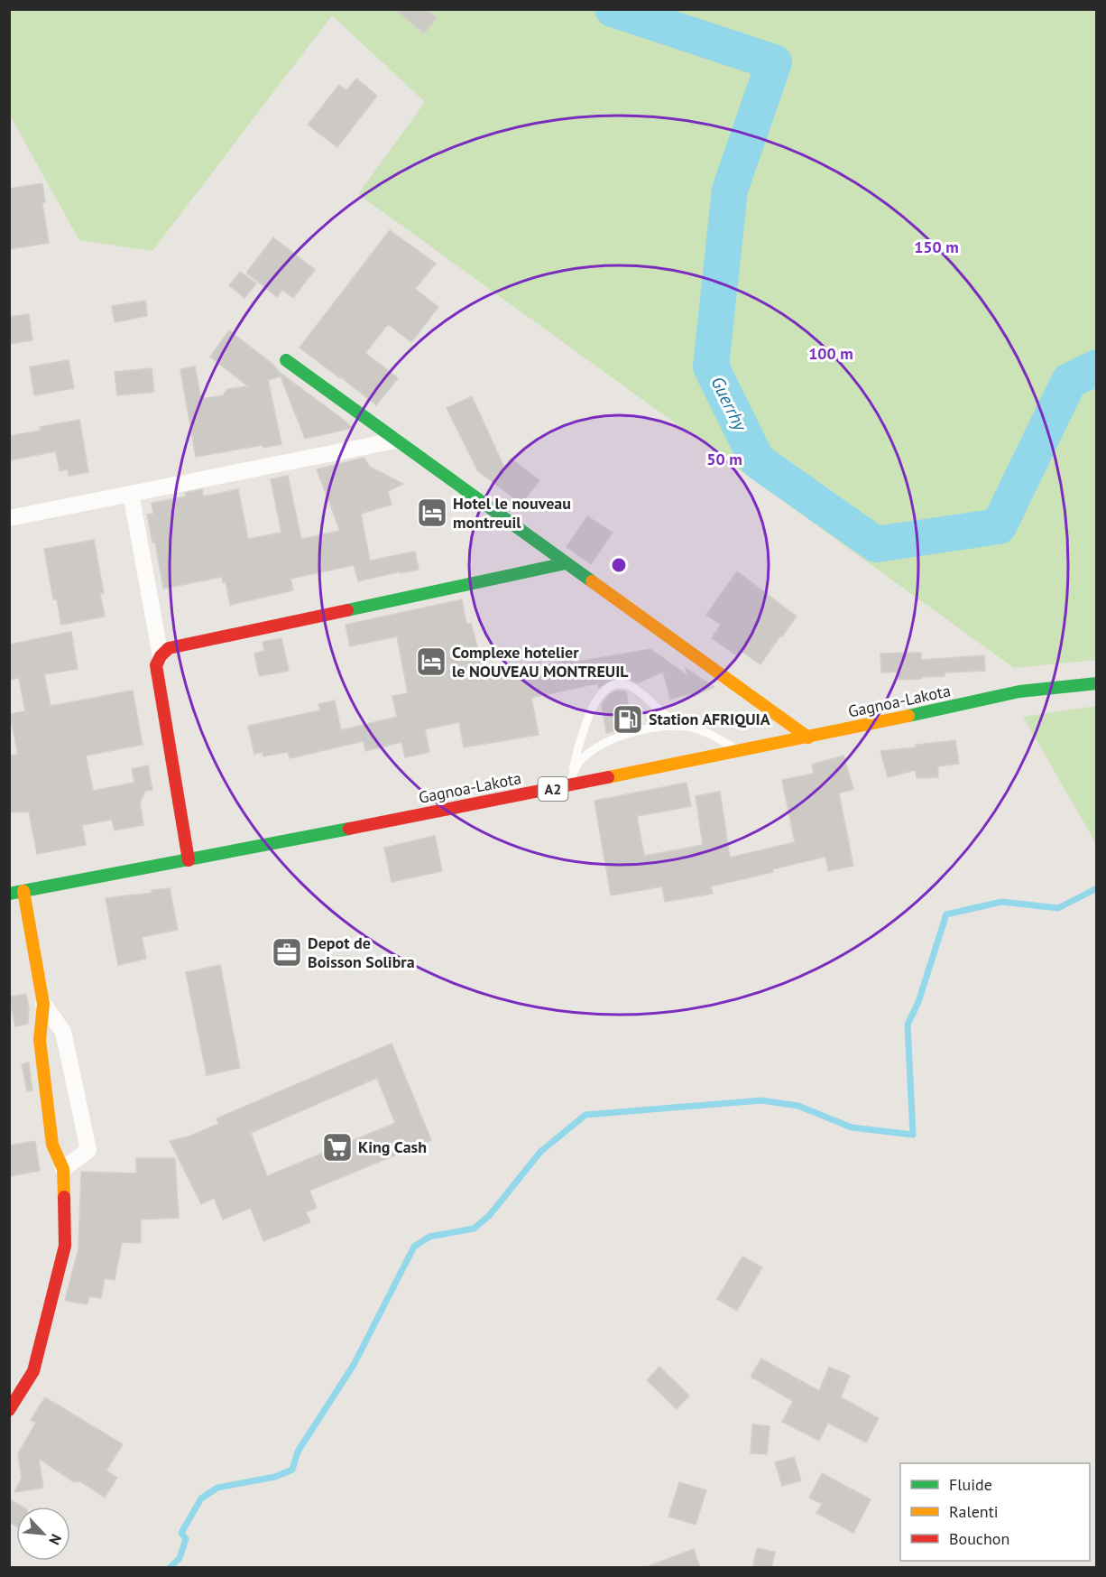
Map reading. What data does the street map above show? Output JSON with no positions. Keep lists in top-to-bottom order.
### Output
{
  "streets": {
    "street": ["Gagnoa-Lakota", "A2"]
  },
  "water": ["Guerrhy"],
  "places": {
    "hotel": ["Hotel le nouveau montreuil", "Complexe hotelier le NOUVEAU MONTREUIL"],
    "fuel station": ["Station AFRIQUIA"],
    "office": ["Depot de Boisson Solibra"],
    "supermarket": ["King Cash"]
  },
  "legend": ["Fluide", "Ralenti", "Bouchon"],
  "north": "bottom right",
  "rings": ["150 m", "100 m", "50 m"]
}
